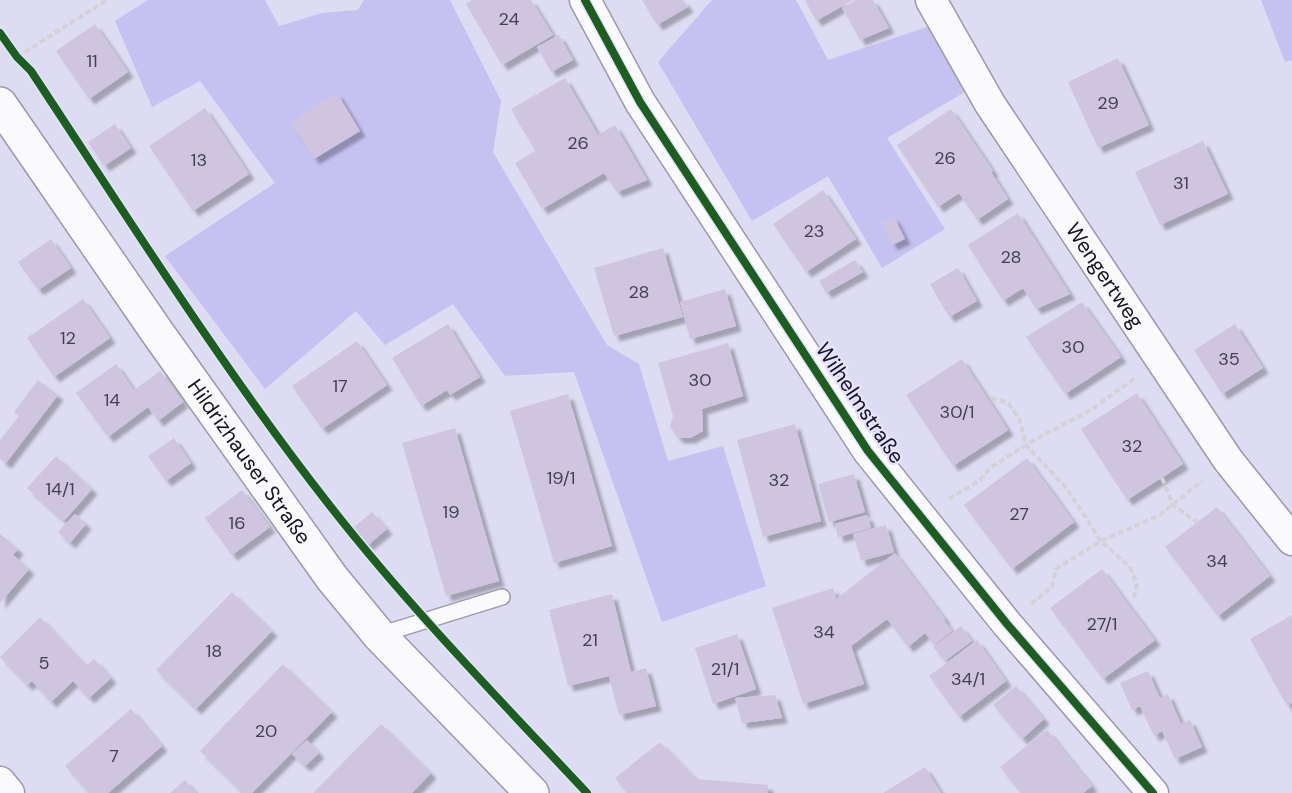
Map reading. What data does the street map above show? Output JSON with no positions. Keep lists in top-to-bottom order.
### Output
{
  "streets": {
    "main road": ["Hildrizhauser Straße"],
    "street": ["Wengertweg", "Wilhelmstraße"]
  },
  "house_numbers": [
    "24",
    "11",
    "29",
    "26",
    "26",
    "13",
    "31",
    "23",
    "28",
    "28",
    "12",
    "30",
    "35",
    "30",
    "17",
    "14",
    "30/1",
    "32",
    "19/1",
    "32",
    "14/1",
    "19",
    "27",
    "16",
    "34",
    "27/1",
    "34",
    "21",
    "18",
    "5",
    "21/1",
    "34/1",
    "20",
    "7"
  ]
}
